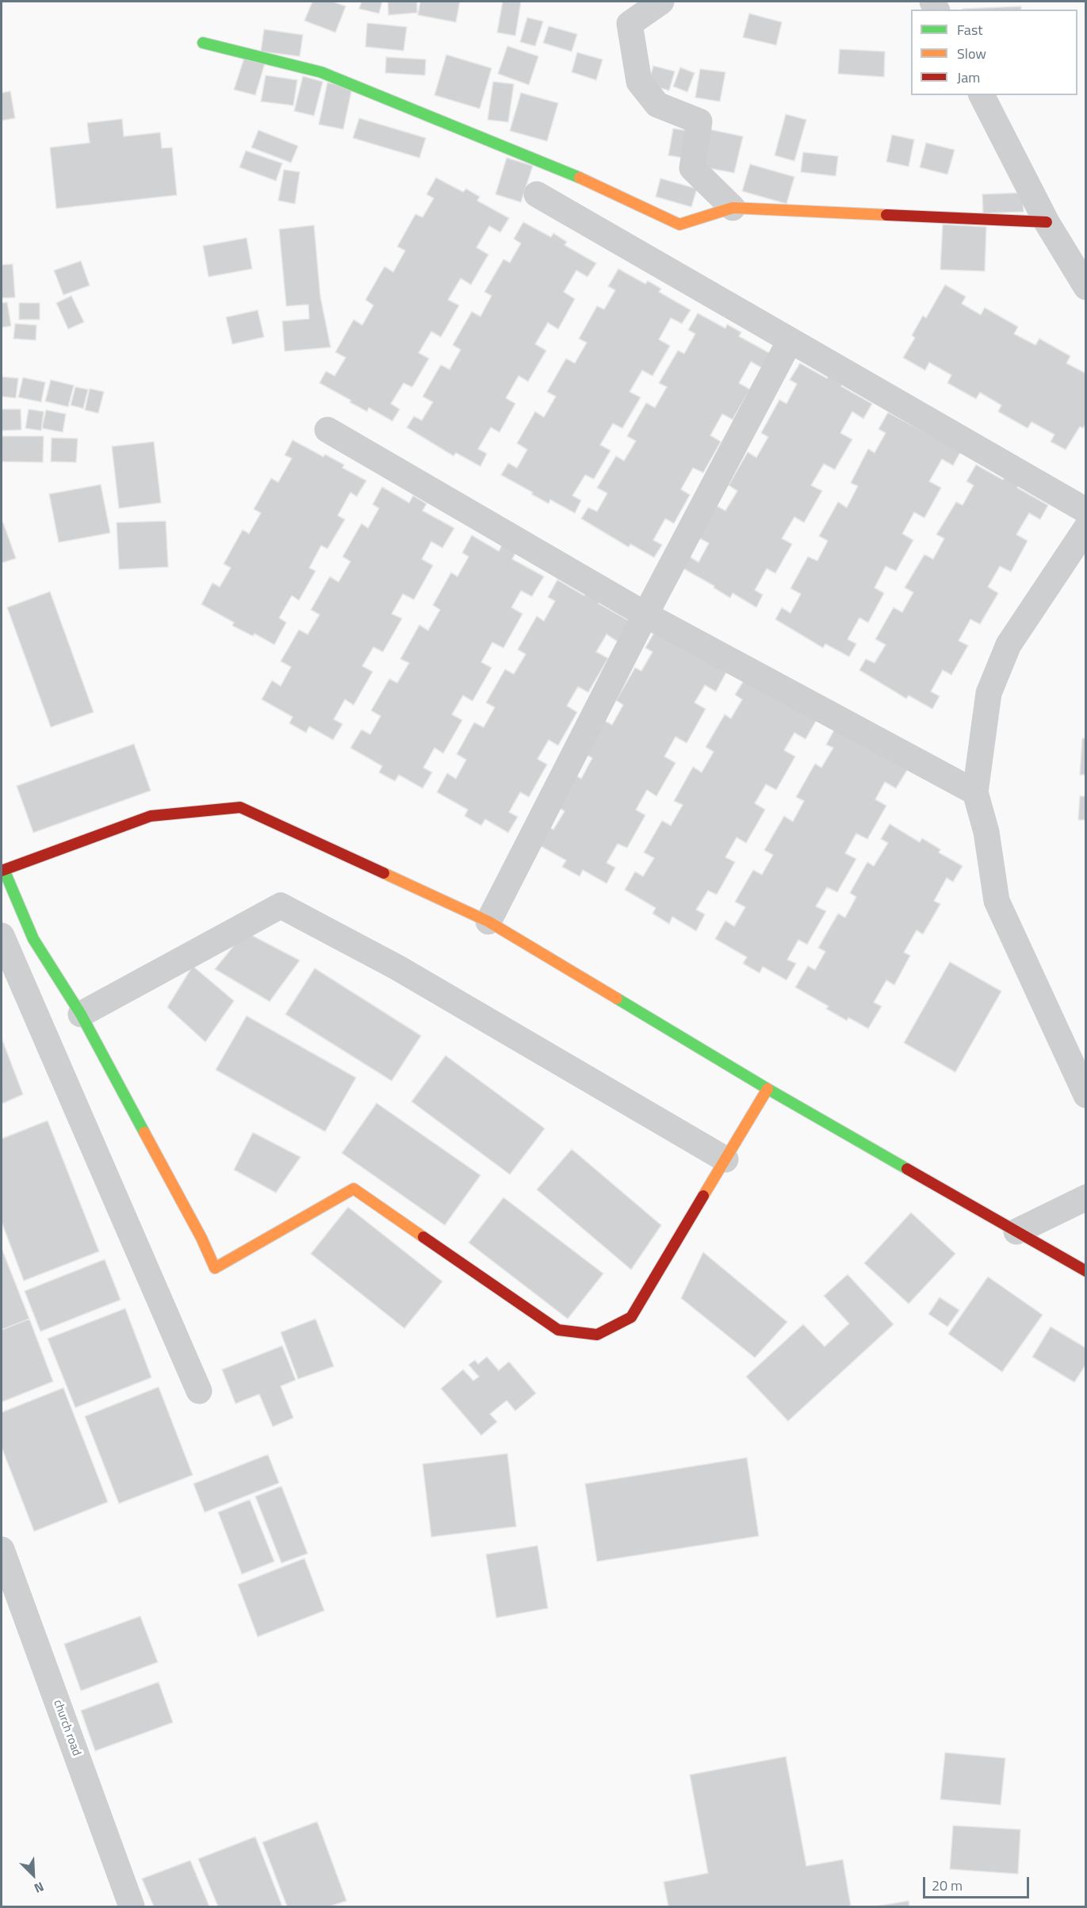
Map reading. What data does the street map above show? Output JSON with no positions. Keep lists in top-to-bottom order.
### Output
{
  "streets": {
    "street": ["church road"]
  },
  "legend": ["Fast", "Slow", "Jam"],
  "scale_bar": "20 m",
  "north": "bottom right"
}
